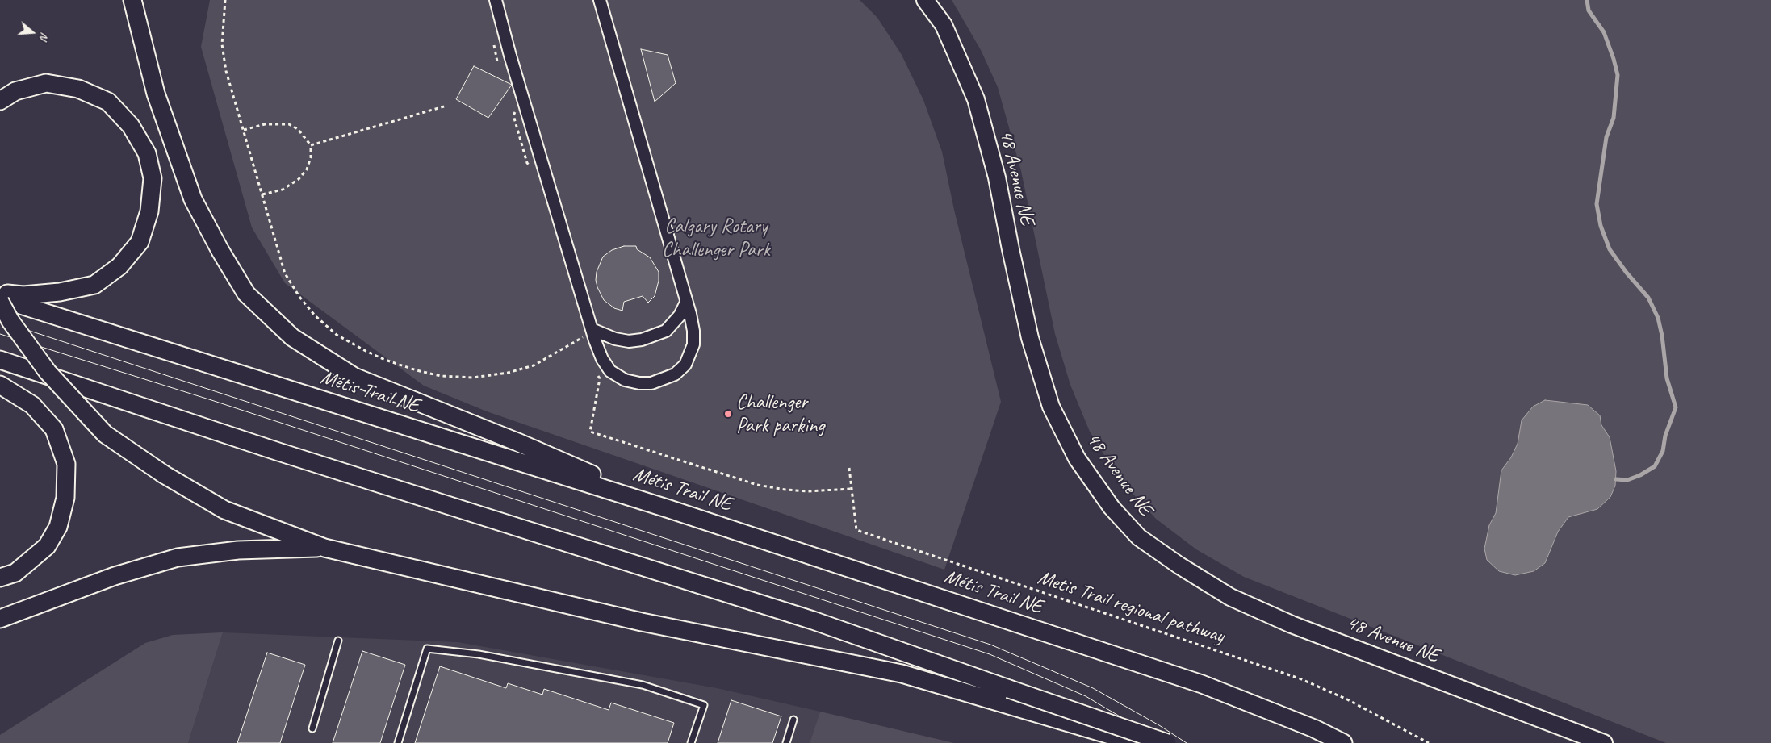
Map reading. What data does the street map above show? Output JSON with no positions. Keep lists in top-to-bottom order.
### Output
{
  "streets": {
    "main road": ["Métis Trail NE"],
    "street": ["48 Avenue NE"],
    "path": ["Metis Trail regional pathway"]
  },
  "parks": ["Calgary Rotary Challenger Park"],
  "places": ["Challenger Park parking"],
  "north": "right"
}
